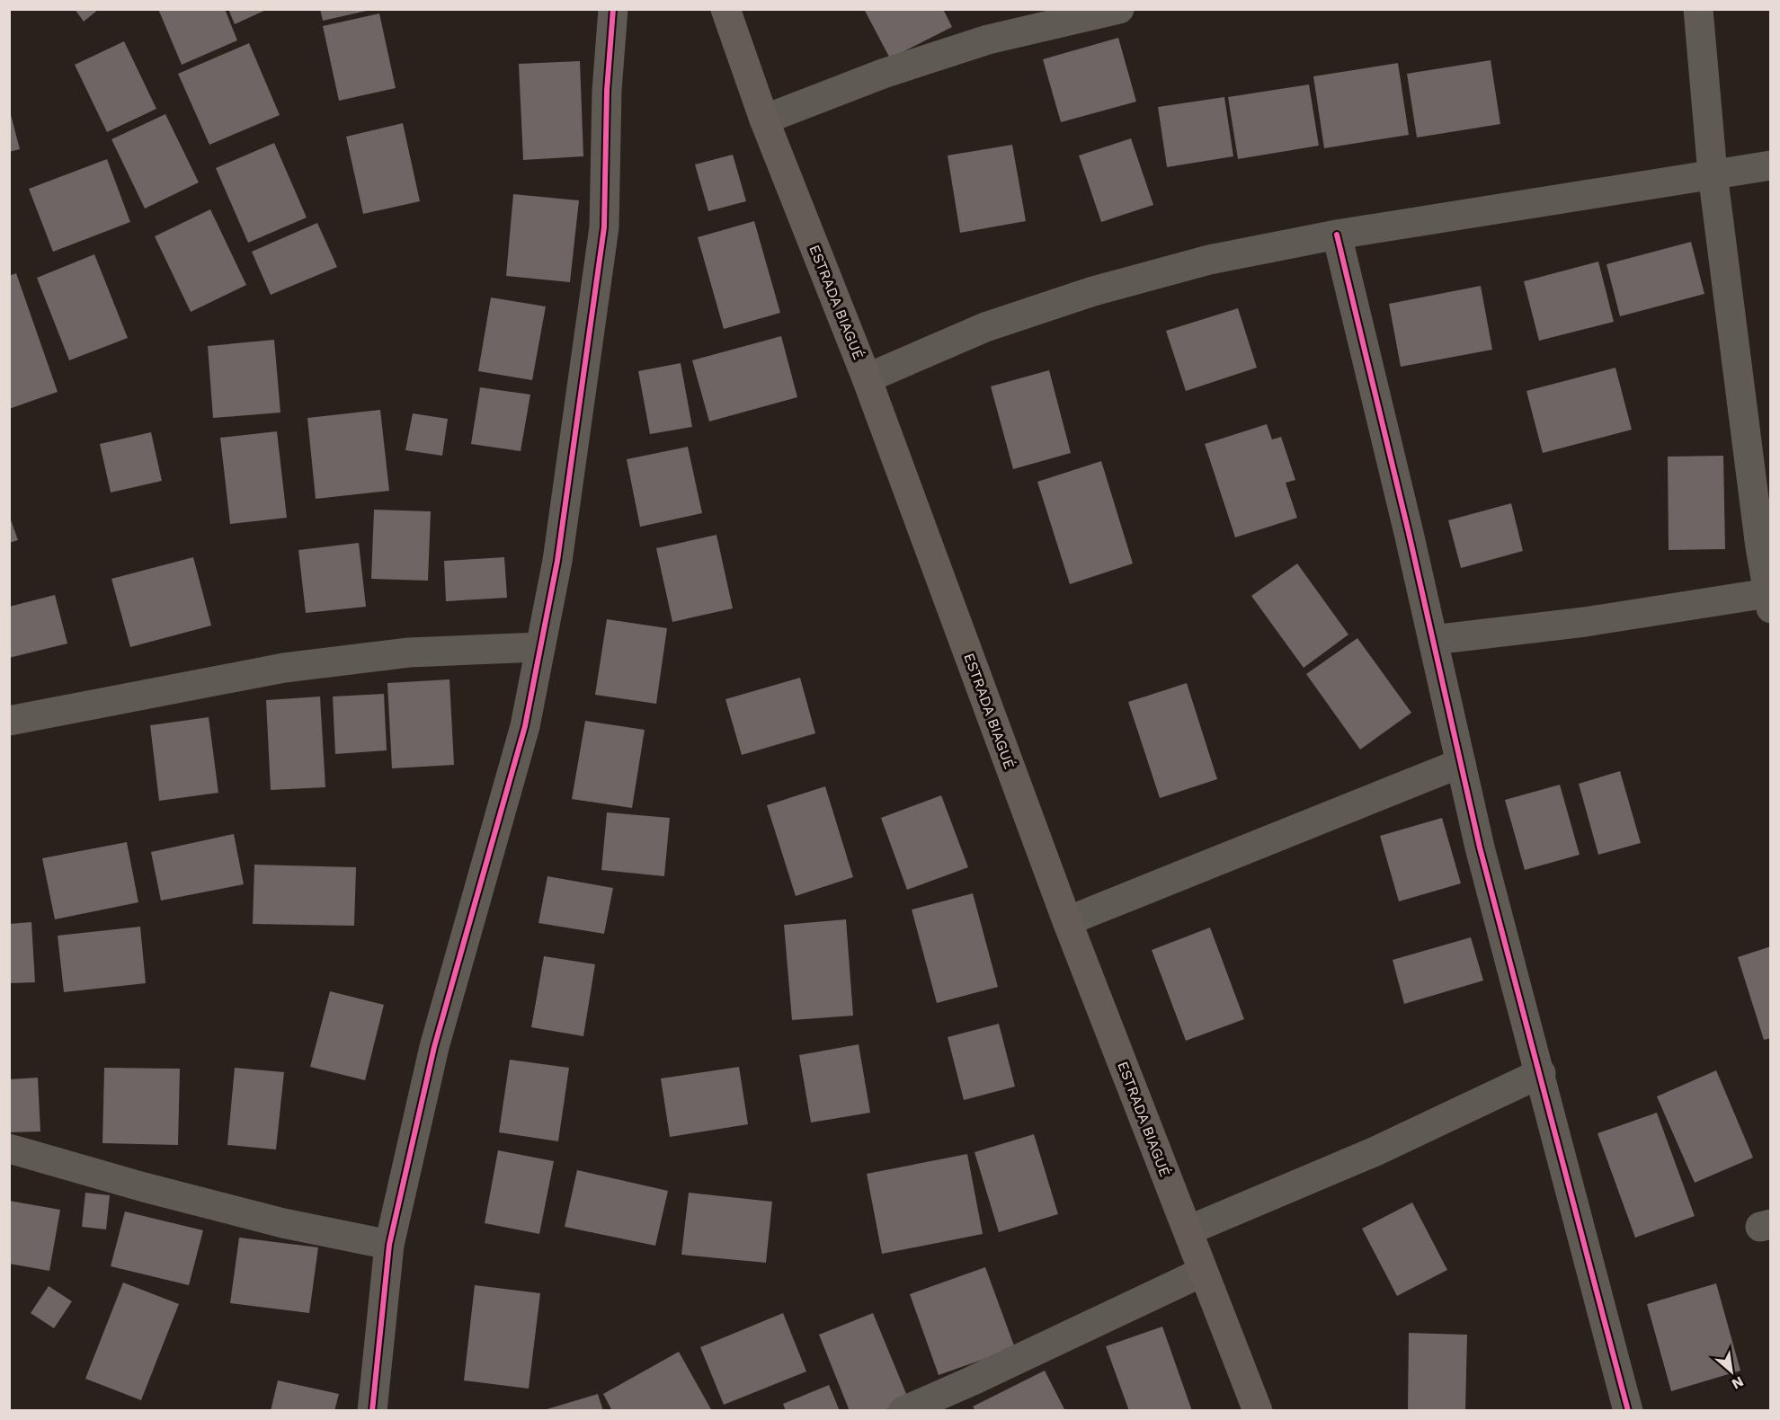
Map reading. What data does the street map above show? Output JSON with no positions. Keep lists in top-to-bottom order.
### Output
{
  "streets": {
    "main road": ["ESTRADA BIAGUÉ"]
  },
  "north": "bottom right"
}
